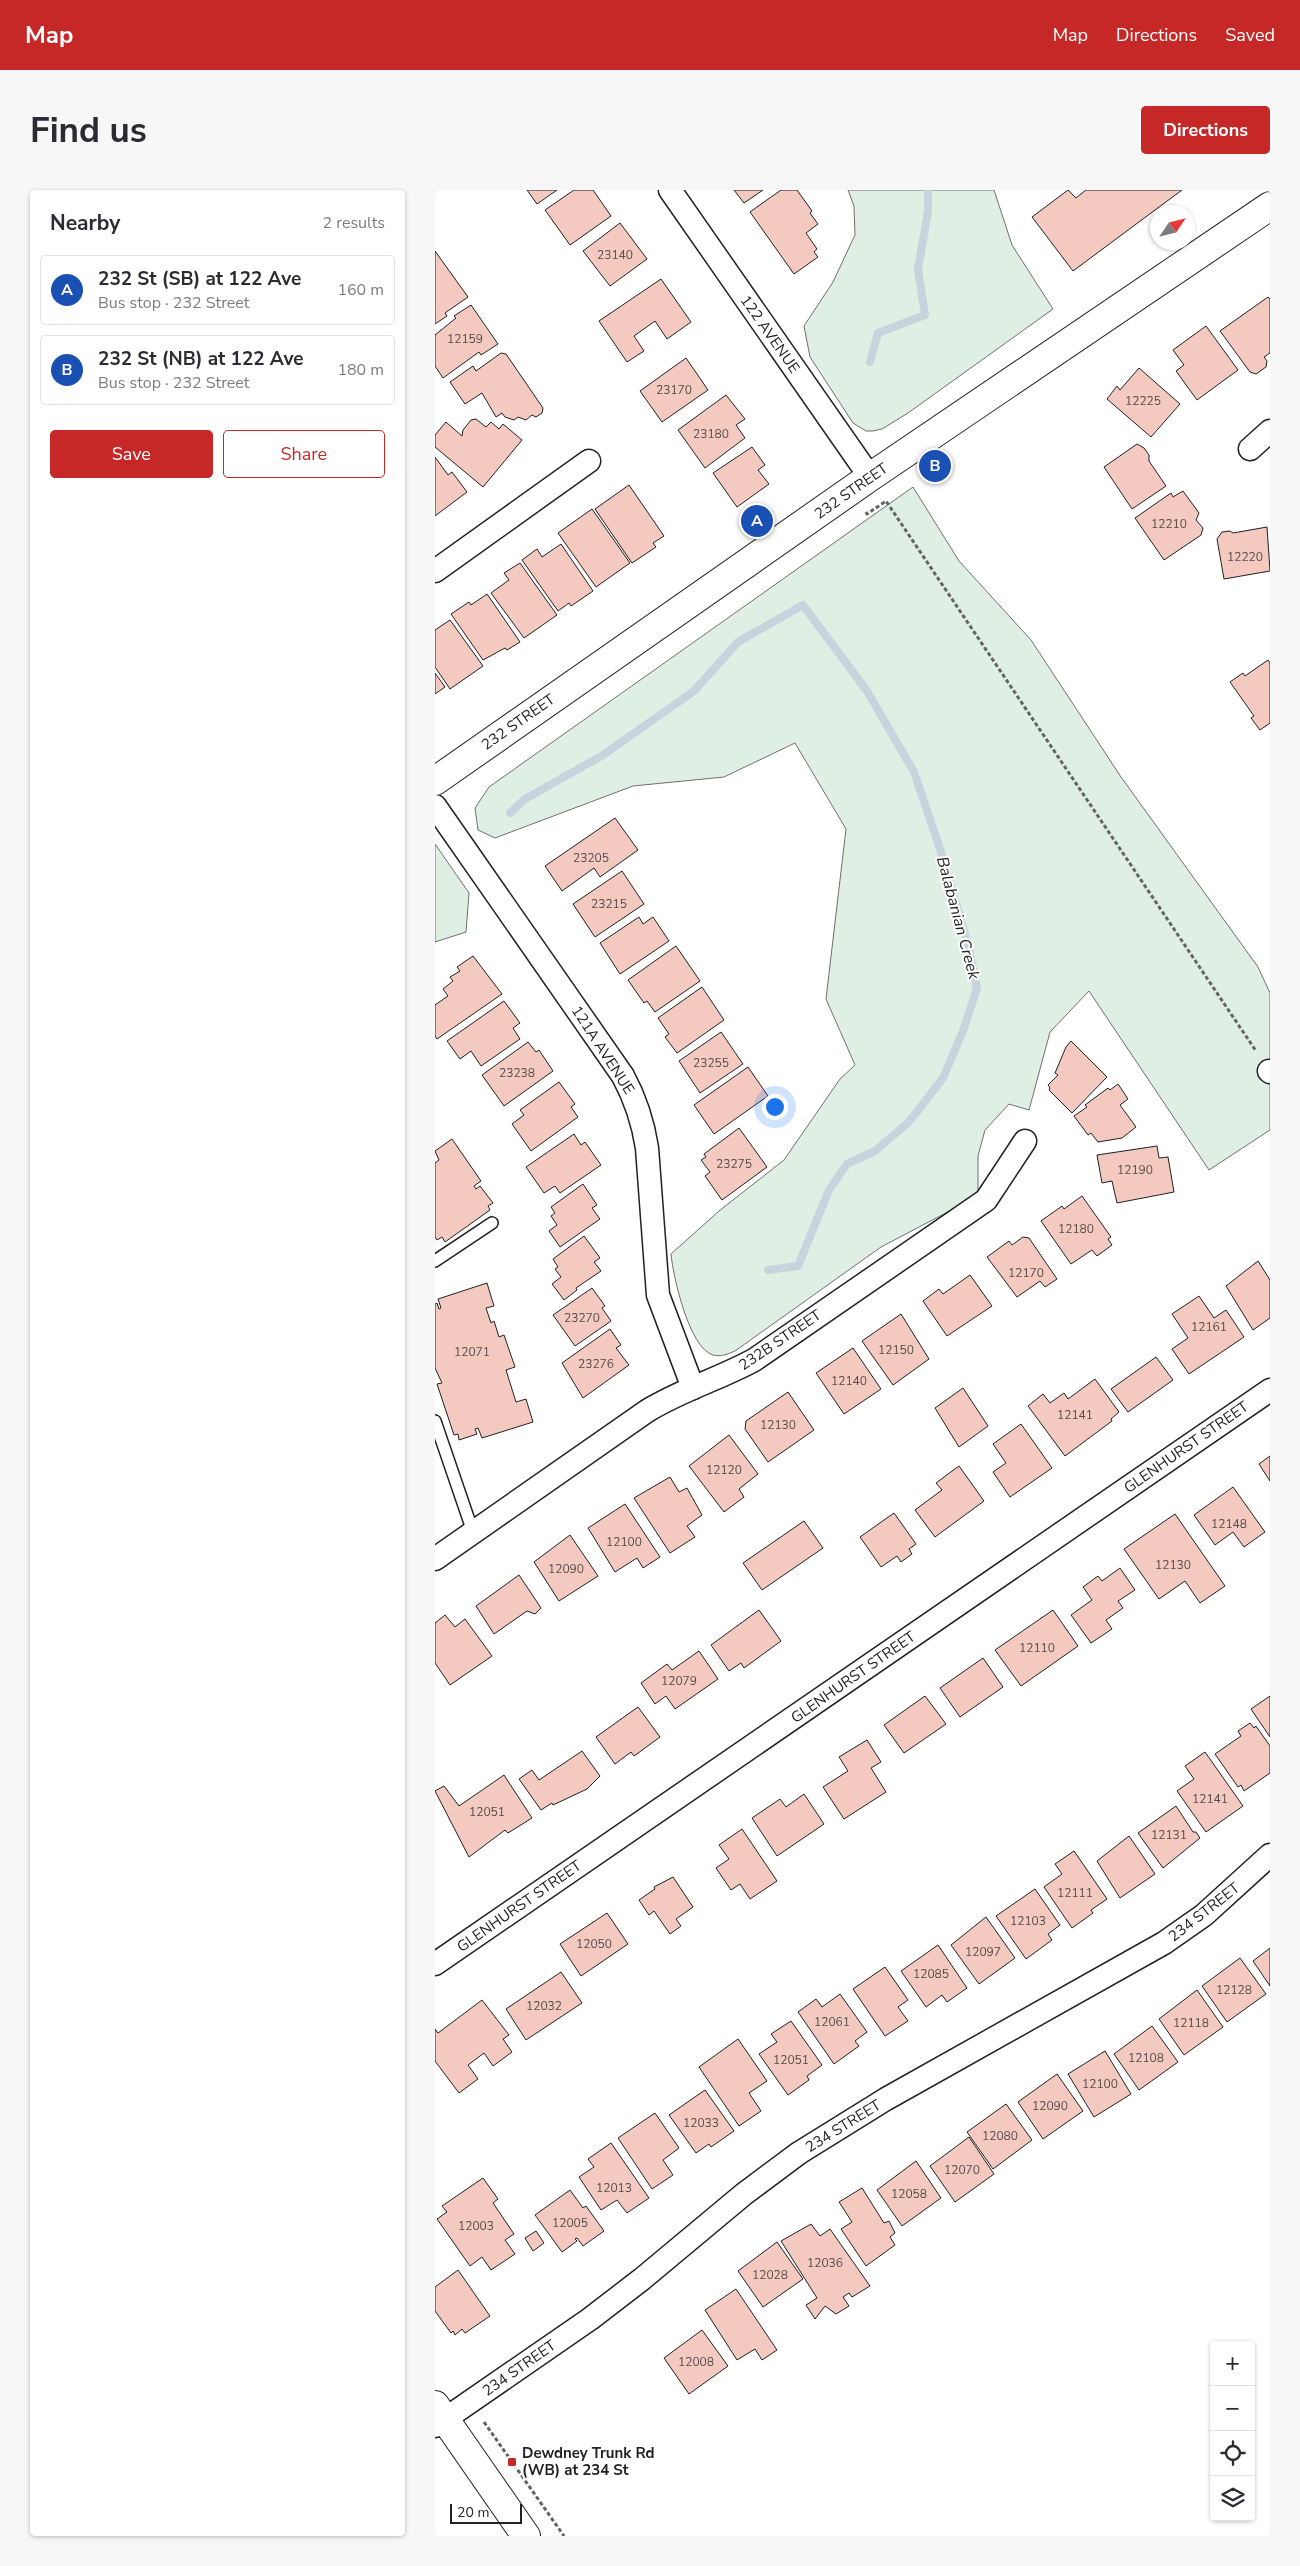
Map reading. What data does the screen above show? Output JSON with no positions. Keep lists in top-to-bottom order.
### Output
{
  "streets": {
    "main road": ["232 STREET"],
    "street": [
      "122 AVENUE",
      "121A AVENUE",
      "232B STREET",
      "GLENHURST STREET",
      "234 STREET"
    ]
  },
  "crossings": [
    ["122 AVENUE", "232 STREET"],
    ["121A AVENUE", "232B STREET"]
  ],
  "water": ["Balabanian Creek"],
  "places": {
    "transit": ["Dewdney Trunk Rd (WB) at 234 St"]
  },
  "house_numbers": [
    "23140",
    "12159",
    "23170",
    "12225",
    "23180",
    "12210",
    "12220",
    "23205",
    "23215",
    "23255",
    "23238",
    "23275",
    "12190",
    "12180",
    "12170",
    "23270",
    "12161",
    "12150",
    "12071",
    "23276",
    "12140",
    "12141",
    "12130",
    "12120",
    "12148",
    "12100",
    "12130",
    "12090",
    "12110",
    "12079",
    "12141",
    "12051",
    "12131",
    "12111",
    "12103",
    "12050",
    "12097",
    "12085",
    "12128",
    "12032",
    "12061",
    "12118",
    "12108",
    "12051",
    "12100",
    "12090",
    "12033",
    "12080",
    "12070",
    "12013",
    "12058",
    "12005",
    "12003",
    "12036",
    "12028",
    "12008"
  ],
  "scale_bar": "20 m",
  "north": "top right",
  "page": {
    "header": "Map",
    "nav": ["Map", "Directions", "Saved"],
    "buttons": [
      "Directions",
      ["Save", "Share"]
    ],
    "title": "Find us",
    "heading": ["Nearby", "2 results"],
    "list": [
      {
        "mark": "A",
        "name": "232 St (SB) at 122 Ave",
        "note": "Bus stop · 232 Street",
        "value": "160 m"
      },
      {
        "mark": "B",
        "name": "232 St (NB) at 122 Ave",
        "note": "Bus stop · 232 Street",
        "value": "180 m"
      }
    ],
    "pins": ["B", "A"],
    "map_buttons": ["+", "−"],
    "scale": "20 m"
  }
}
